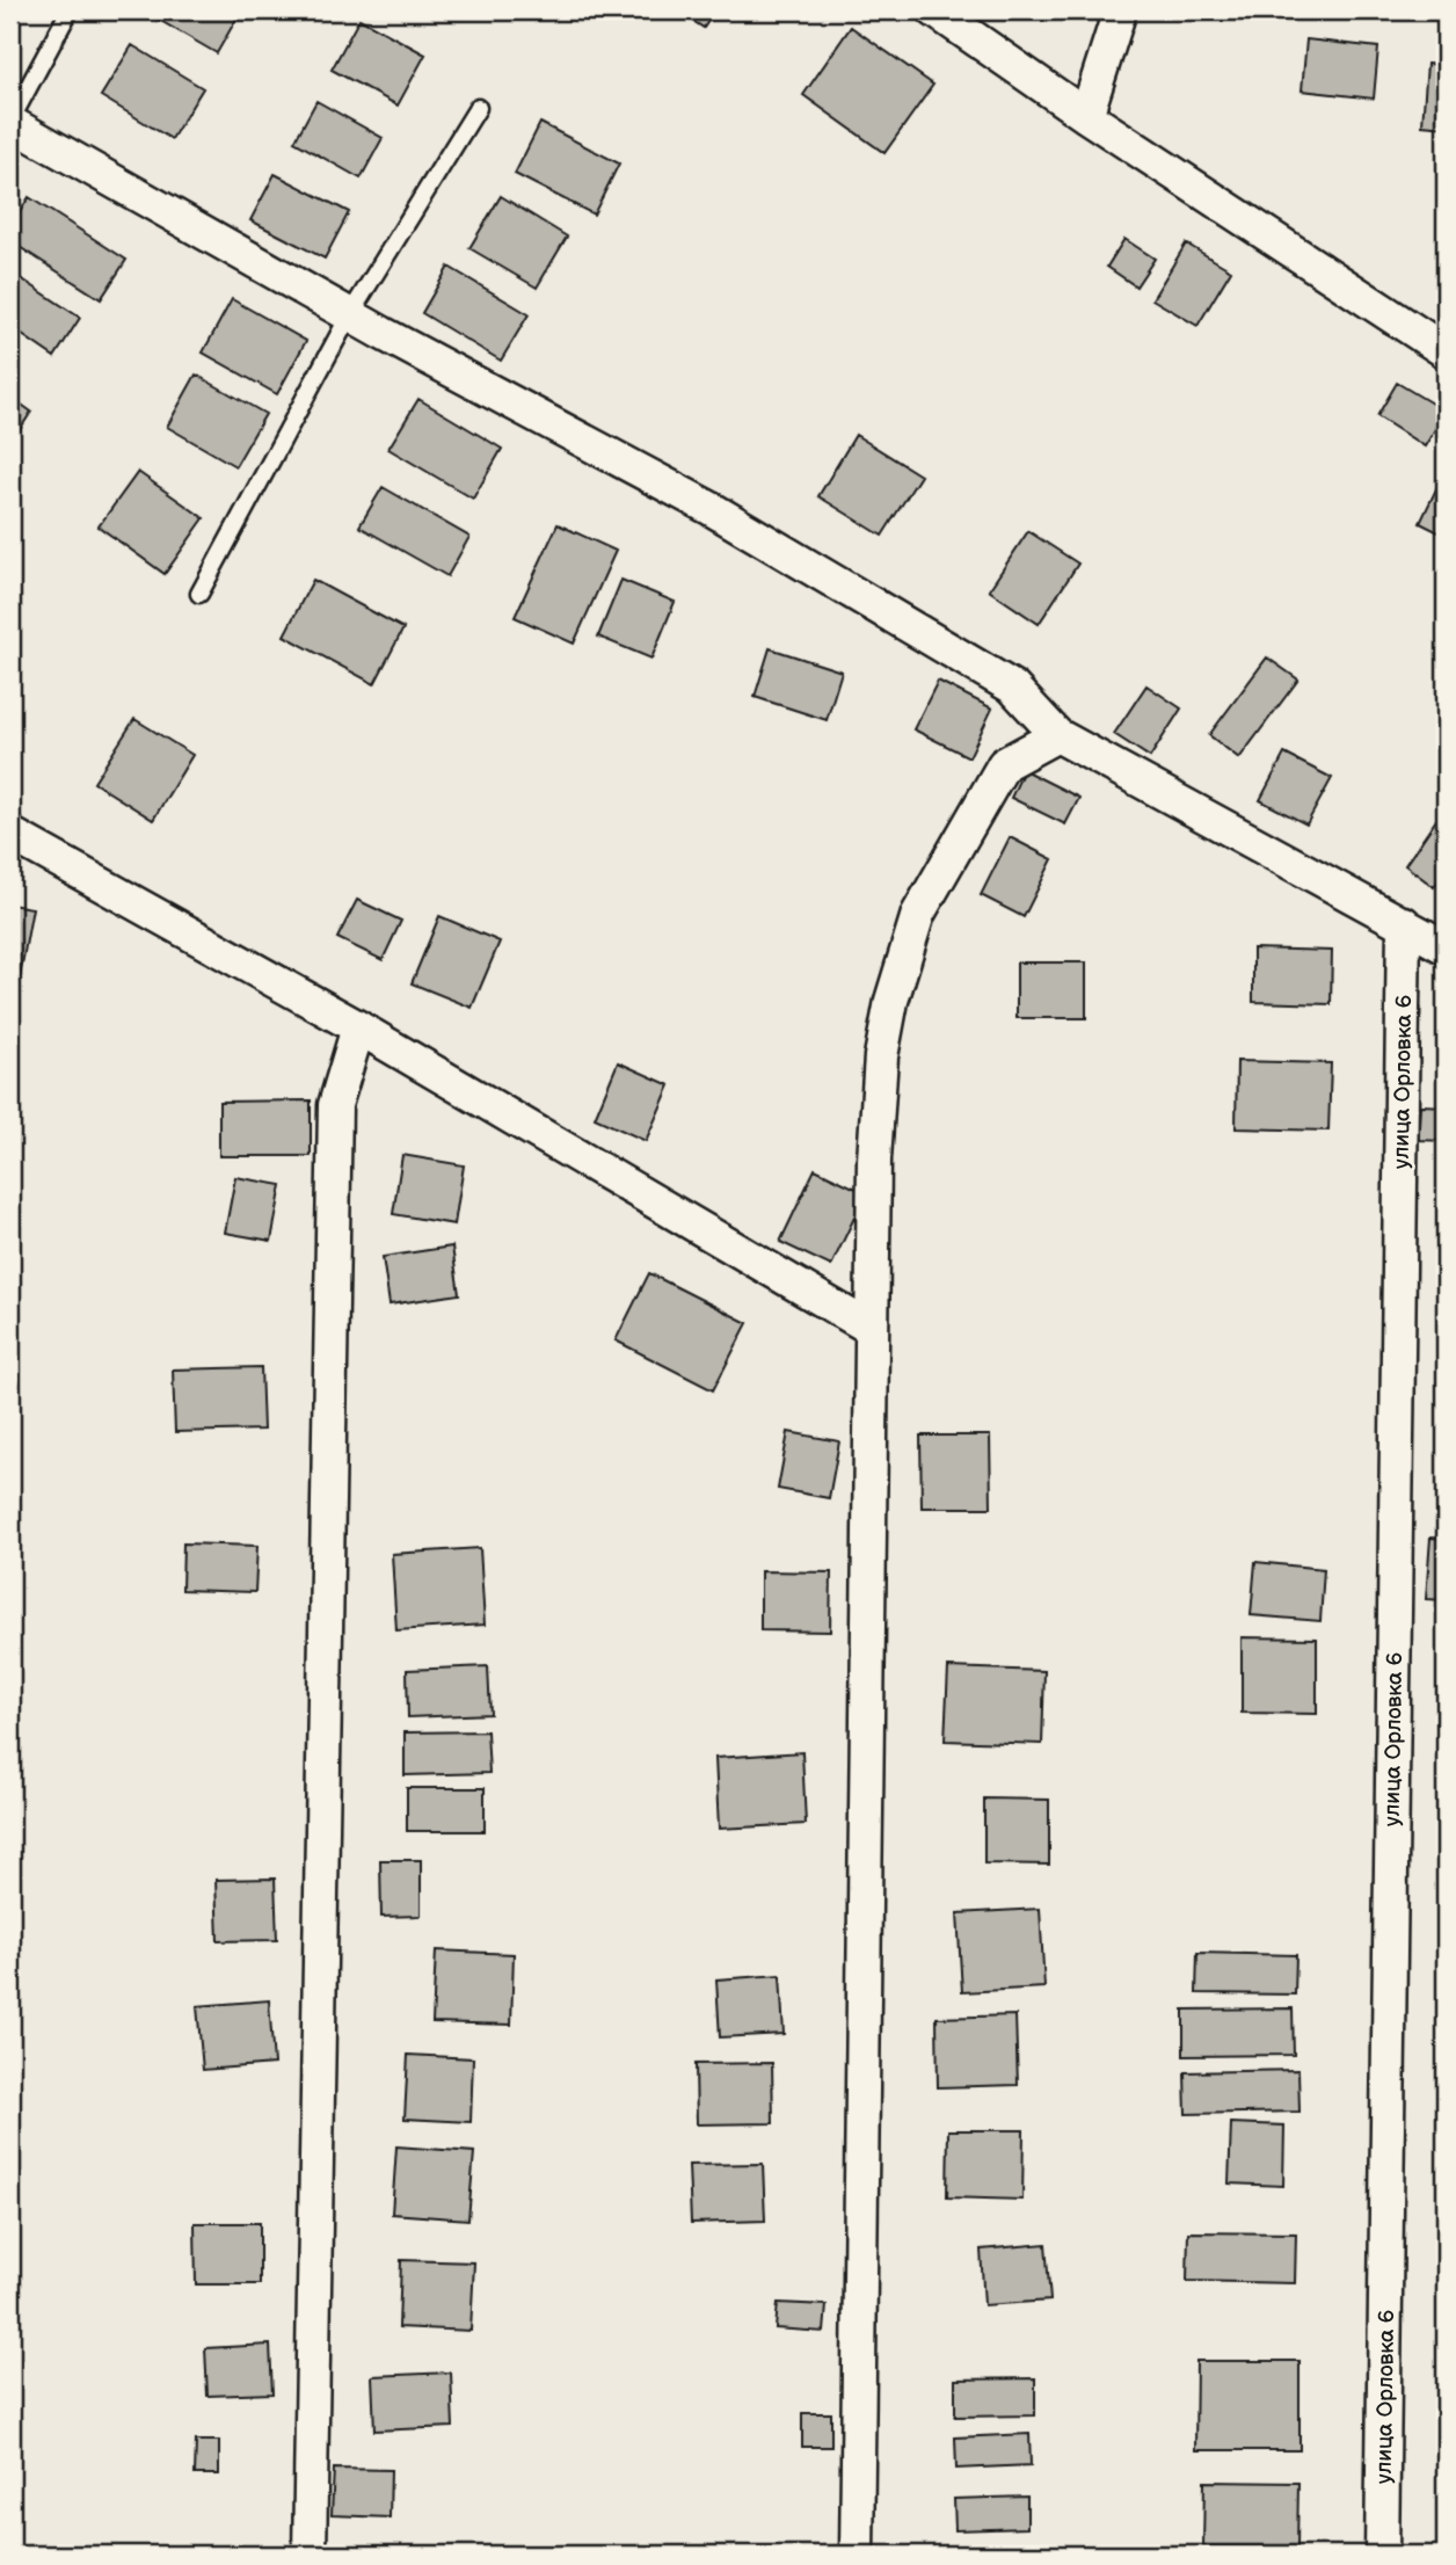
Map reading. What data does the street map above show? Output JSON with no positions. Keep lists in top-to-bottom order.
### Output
{
  "streets": {
    "street": ["улица Орловка 6"]
  }
}
